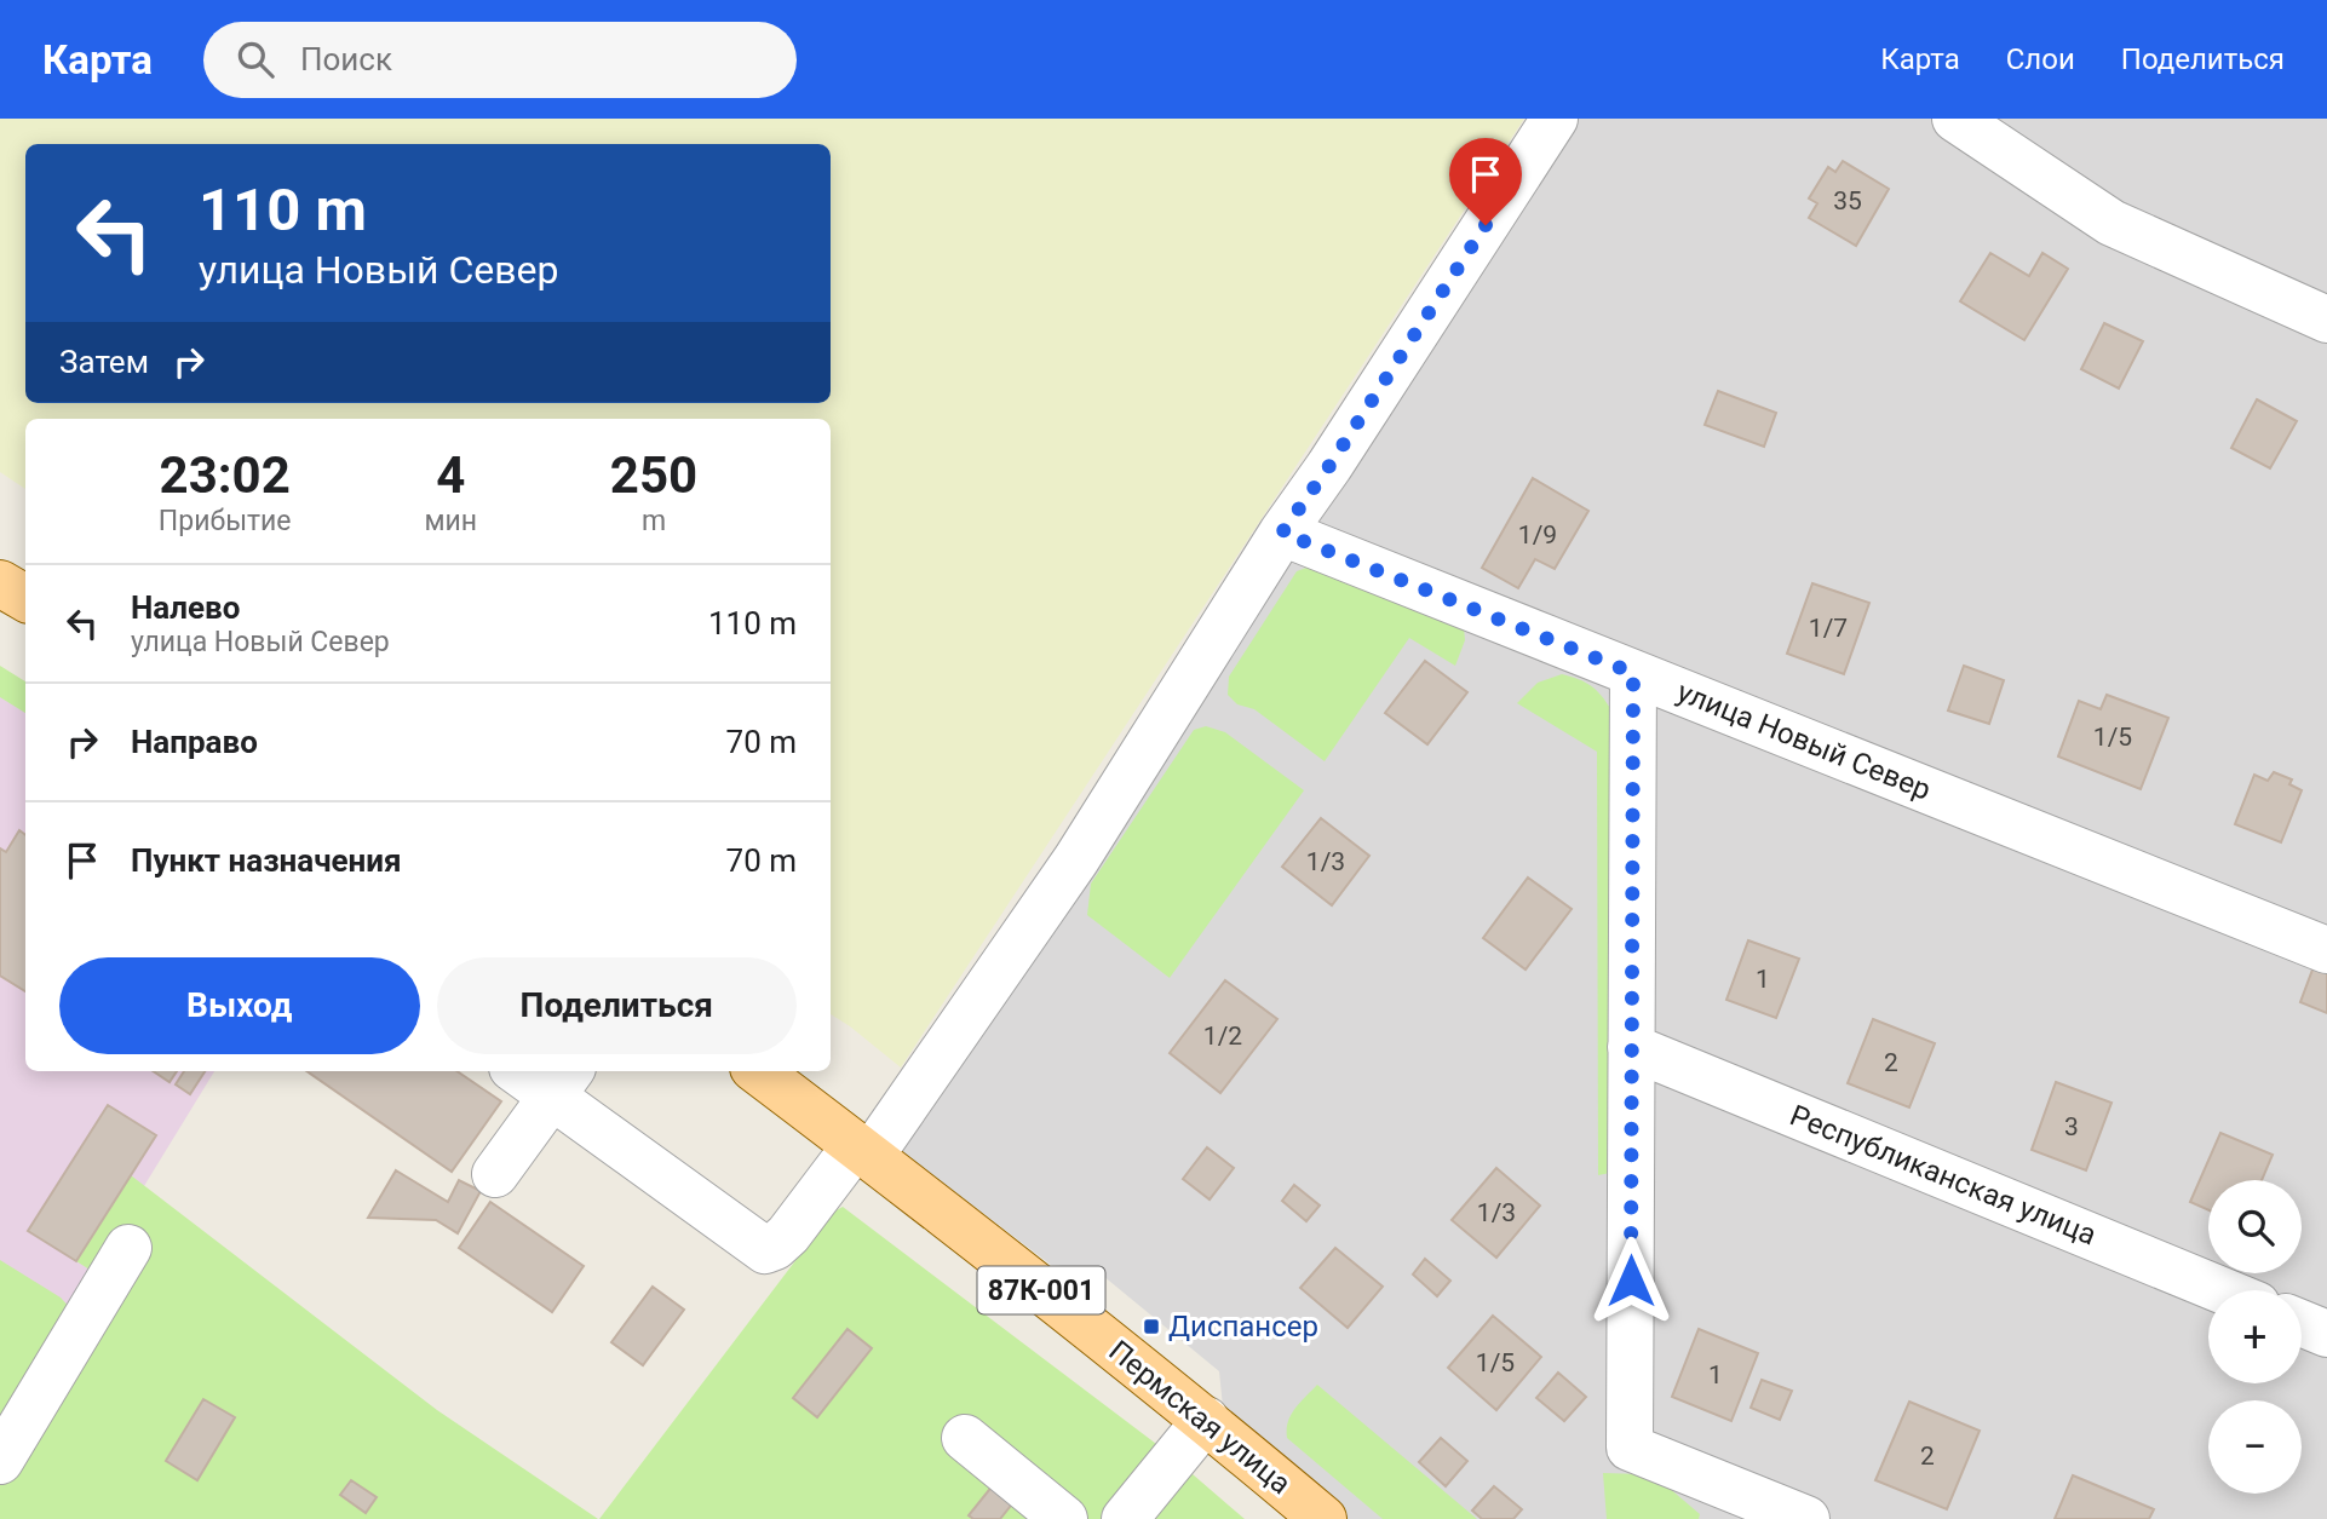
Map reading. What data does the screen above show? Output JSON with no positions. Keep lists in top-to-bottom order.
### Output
{
  "streets": {
    "main road": ["87К-001", "Пермская улица"],
    "street": ["улица Новый Север", "Республиканская улица"]
  },
  "places": {
    "transit": ["Диспансер"]
  },
  "house_numbers": [
    "35",
    "1/9",
    "1/7",
    "1/5",
    "1/3",
    "1",
    "1/2",
    "2",
    "3",
    "1/3",
    "1/5",
    "1",
    "2"
  ],
  "page": {
    "header": "Карта",
    "search": "Поиск",
    "nav": ["Карта", "Слои", "Поделиться"],
    "turn": ["110 m", "улица Новый Север"],
    "then": "Затем",
    "eta": [
      "23:02",
      "Прибытие",
      "4",
      "мин",
      "250",
      "m"
    ],
    "list": [
      {
        "name": "Налево",
        "note": "улица Новый Север",
        "value": "110 m"
      },
      {
        "name": "Направо",
        "value": "70 m"
      },
      {
        "name": "Пункт назначения",
        "value": "70 m"
      }
    ],
    "buttons": ["Выход", "Поделиться"],
    "map_buttons": ["+", "−"]
  }
}
